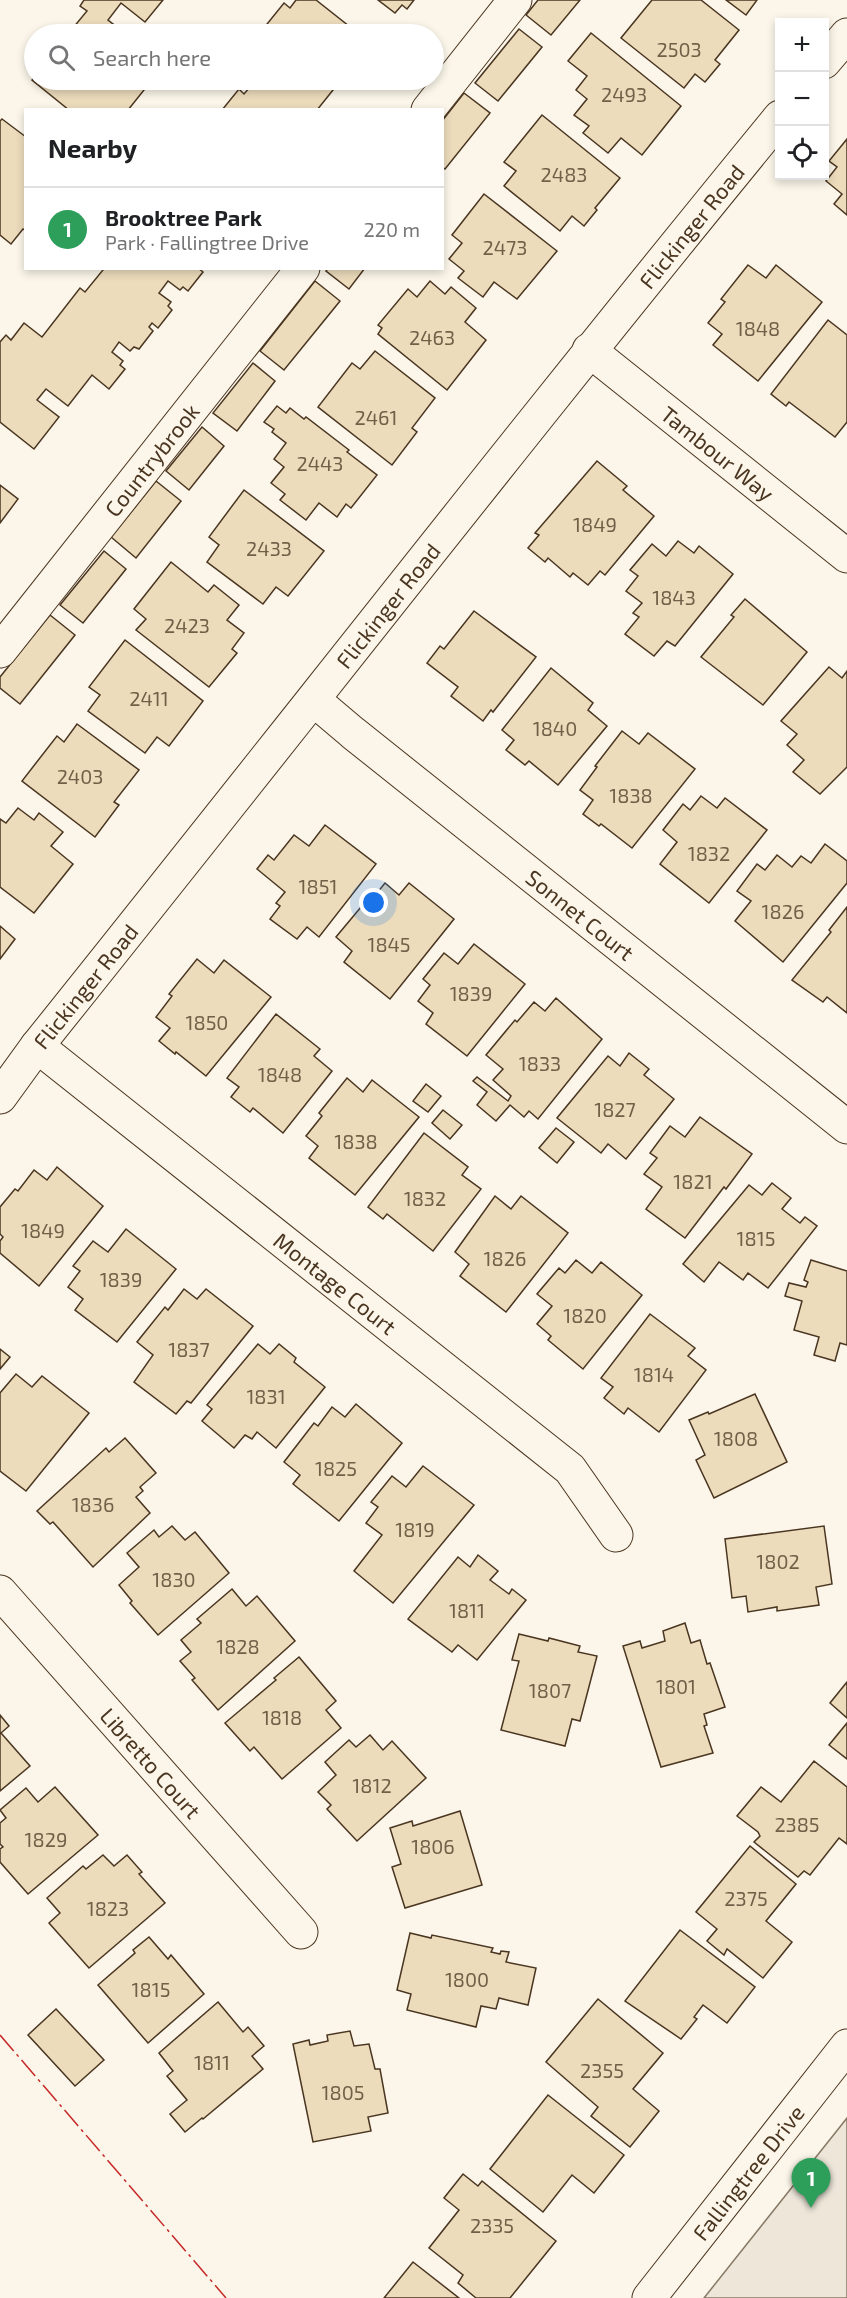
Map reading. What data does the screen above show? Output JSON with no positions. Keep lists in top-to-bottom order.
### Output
{
  "streets": {
    "street": [
      "Flickinger Road",
      "Tambour Way",
      "Countrybrook",
      "Sonnet Court",
      "Montage Court",
      "Libretto Court",
      "Fallingtree Drive"
    ]
  },
  "crossings": [
    ["Flickinger Road", "Tambour Way"],
    ["Flickinger Road", "Sonnet Court"],
    ["Flickinger Road", "Montage Court"]
  ],
  "house_numbers": [
    "2503",
    "2493",
    "2483",
    "2473",
    "1848",
    "2463",
    "2461",
    "2443",
    "1849",
    "2433",
    "1843",
    "2423",
    "2411",
    "1840",
    "2403",
    "1838",
    "1832",
    "1851",
    "1826",
    "1845",
    "1839",
    "1850",
    "1833",
    "1848",
    "1827",
    "1838",
    "1821",
    "1832",
    "1849",
    "1815",
    "1826",
    "1839",
    "1820",
    "1837",
    "1814",
    "1831",
    "1808",
    "1825",
    "1836",
    "1819",
    "1802",
    "1830",
    "1811",
    "1828",
    "1801",
    "1807",
    "1818",
    "1812",
    "2385",
    "1829",
    "1806",
    "2375",
    "1823",
    "1800",
    "1815",
    "1811",
    "2355",
    "1805",
    "2335"
  ],
  "page": {
    "map_buttons": ["+", "−"],
    "search": "Search here",
    "heading": "Nearby",
    "list": [
      {
        "mark": "1",
        "name": "Brooktree Park",
        "note": "Park · Fallingtree Drive",
        "value": "220 m"
      }
    ],
    "pins": "1"
  }
}
